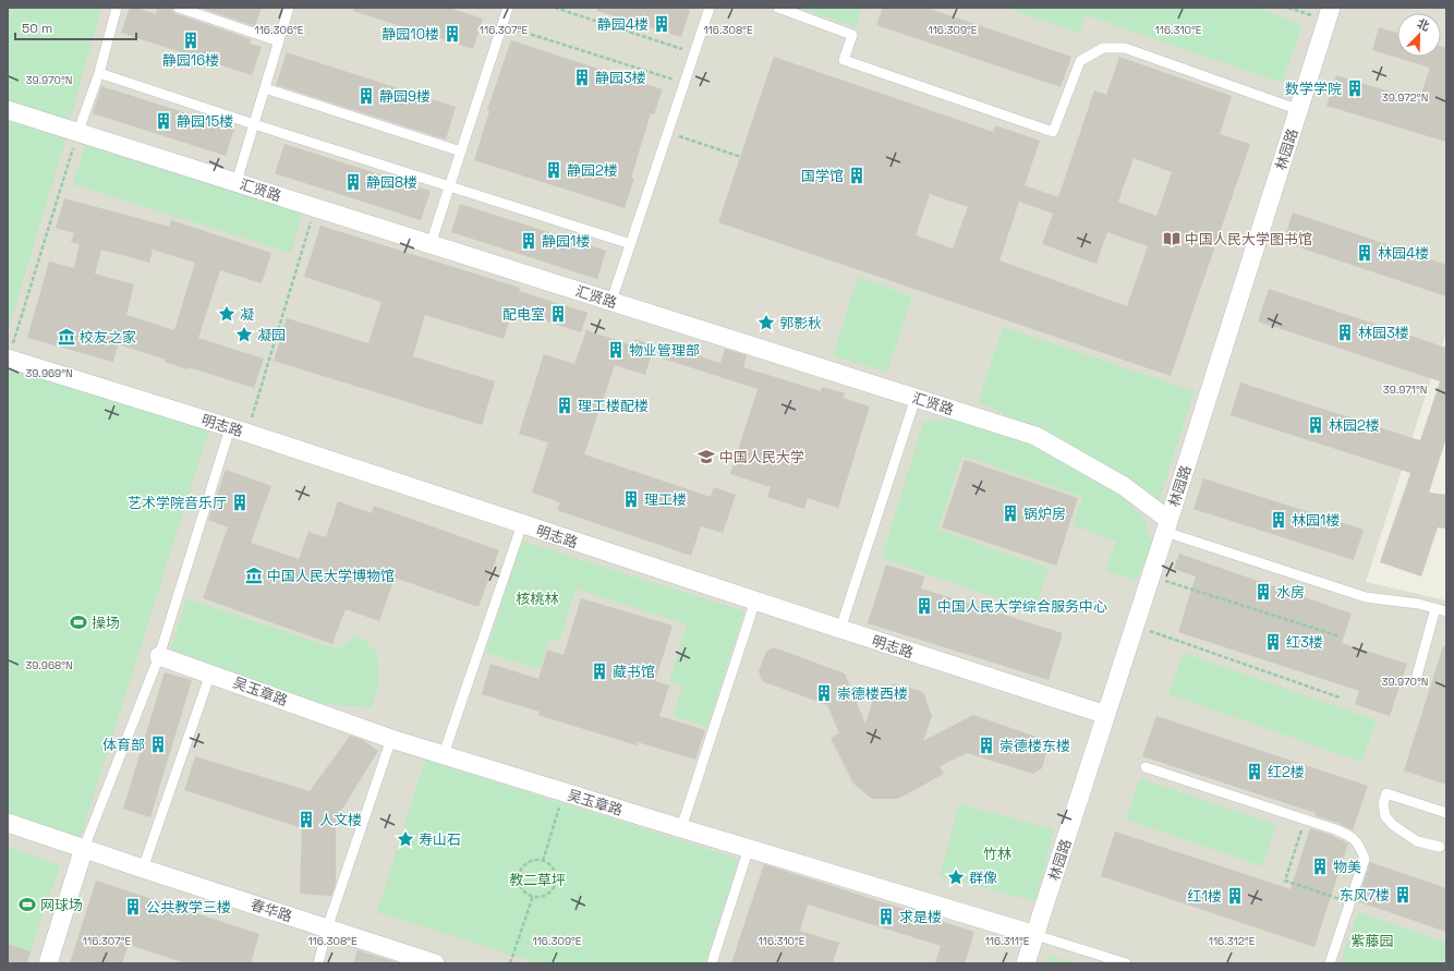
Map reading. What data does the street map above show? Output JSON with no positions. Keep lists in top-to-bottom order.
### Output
{
  "streets": {
    "street": [
      "林园路",
      "汇贤路",
      "明志路",
      "吴玉章路",
      "春华路"
    ]
  },
  "crossings": [
    ["林园路", "汇贤路"],
    ["林园路", "明志路"],
    ["林园路", "吴玉章路"]
  ],
  "parks": [
    "核桃林",
    "竹林",
    "教二草坪",
    "紫藤园"
  ],
  "places": {
    "building": [
      "静园4楼",
      "静园10楼",
      "静园16楼",
      "静园3楼",
      "数学学院",
      "静园9楼",
      "静园15楼",
      "静园2楼",
      "国学馆",
      "静园8楼",
      "静园1楼",
      "林园4楼",
      "配电室",
      "林园3楼",
      "物业管理部",
      "理工楼配楼",
      "林园2楼",
      "理工楼",
      "艺术学院音乐厅",
      "锅炉房",
      "林园1楼",
      "水房",
      "中国人民大学综合服务中心",
      "红3楼",
      "藏书馆",
      "崇德楼西楼",
      "体育部",
      "崇德楼东楼",
      "红2楼",
      "人文楼",
      "物美",
      "东风7楼",
      "红1楼",
      "公共教学三楼",
      "求是楼"
    ],
    "library": ["中国人民大学图书馆"],
    "place": [
      "凝",
      "郭影秋",
      "凝园",
      "寿山石",
      "群像"
    ],
    "museum": ["校友之家", "中国人民大学博物馆"],
    "school or university": ["中国人民大学"],
    "sports": ["操场", "网球场"]
  },
  "scale_bar": "50 m",
  "north": "top right",
  "coordinates": [
    "116.306°E",
    "116.307°E",
    "116.308°E",
    "116.309°E",
    "116.310°E",
    "39.970°N",
    "39.972°N",
    "39.969°N",
    "39.971°N",
    "39.968°N",
    "116.311°E",
    "116.312°E"
  ]
}
